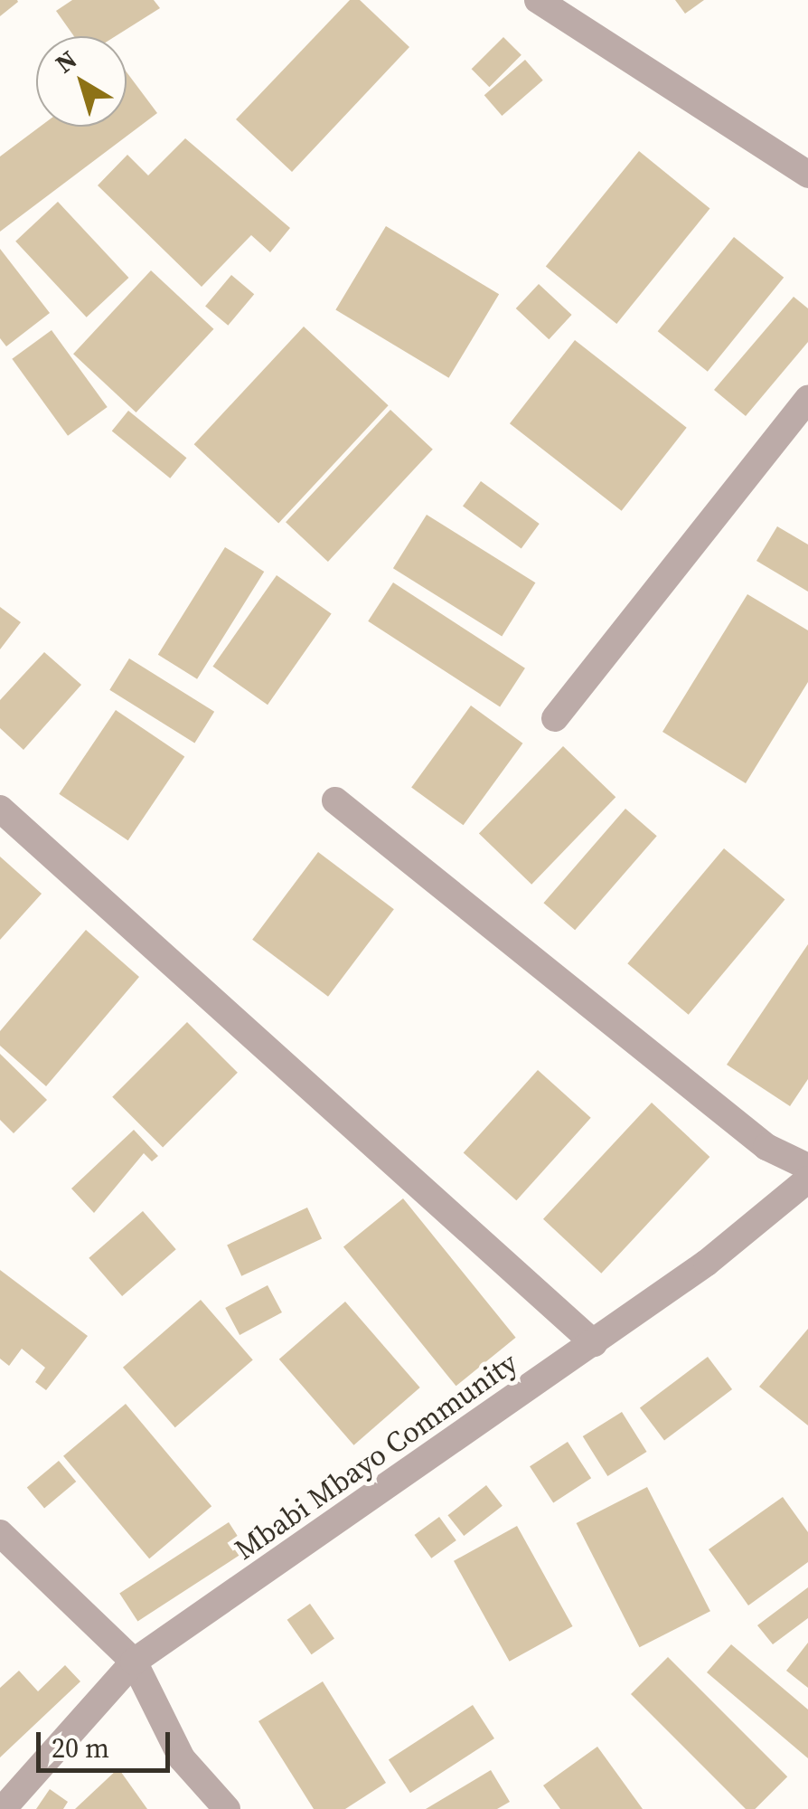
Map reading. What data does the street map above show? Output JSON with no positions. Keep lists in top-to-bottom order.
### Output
{
  "streets": {
    "street": ["Mbabi Mbayo Community"]
  },
  "scale_bar": "20 m",
  "north": "top left"
}
